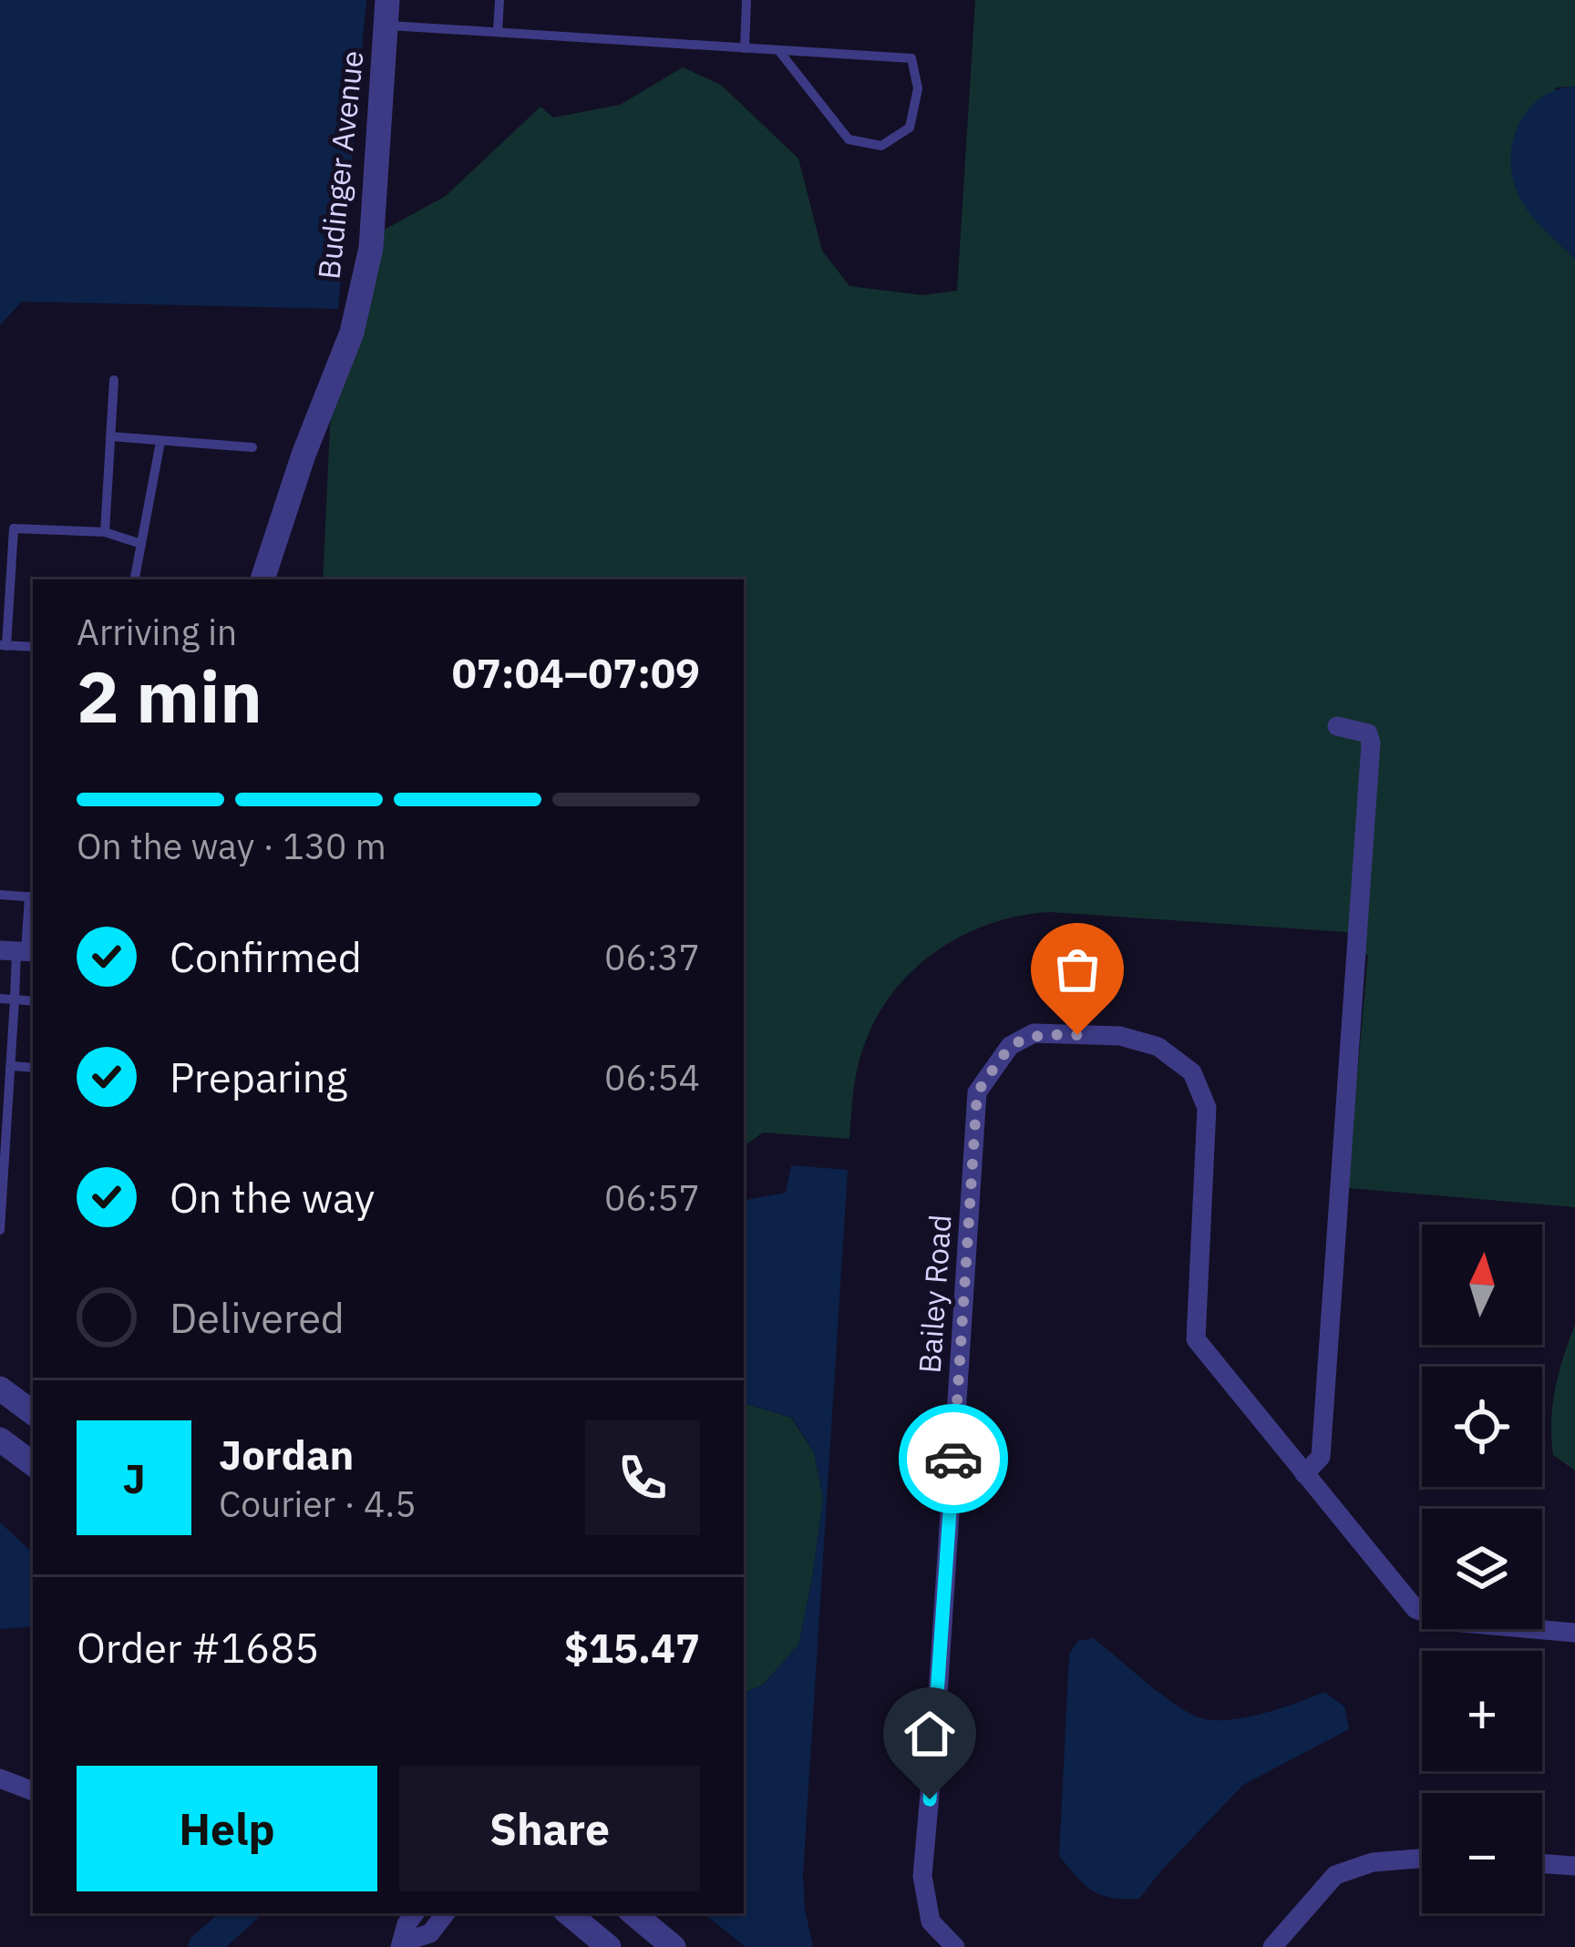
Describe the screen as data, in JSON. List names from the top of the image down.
{
  "streets": {
    "street": ["Budinger Avenue", "Bailey Road"]
  },
  "north": "top",
  "page": {
    "heading": ["2 min", "Arriving in", "07:04–07:09"],
    "panel": [
      "Jordan",
      "Courier · 4.5",
      "Order #1685",
      "$15.47"
    ],
    "bar": "On the way · 130 m",
    "list": [
      ["Confirmed", "06:37"],
      ["Preparing", "06:54"],
      ["On the way", "06:57"],
      "Delivered"
    ],
    "map_buttons": ["+", "−"],
    "round": "J",
    "buttons": ["Help", "Share"]
  }
}
